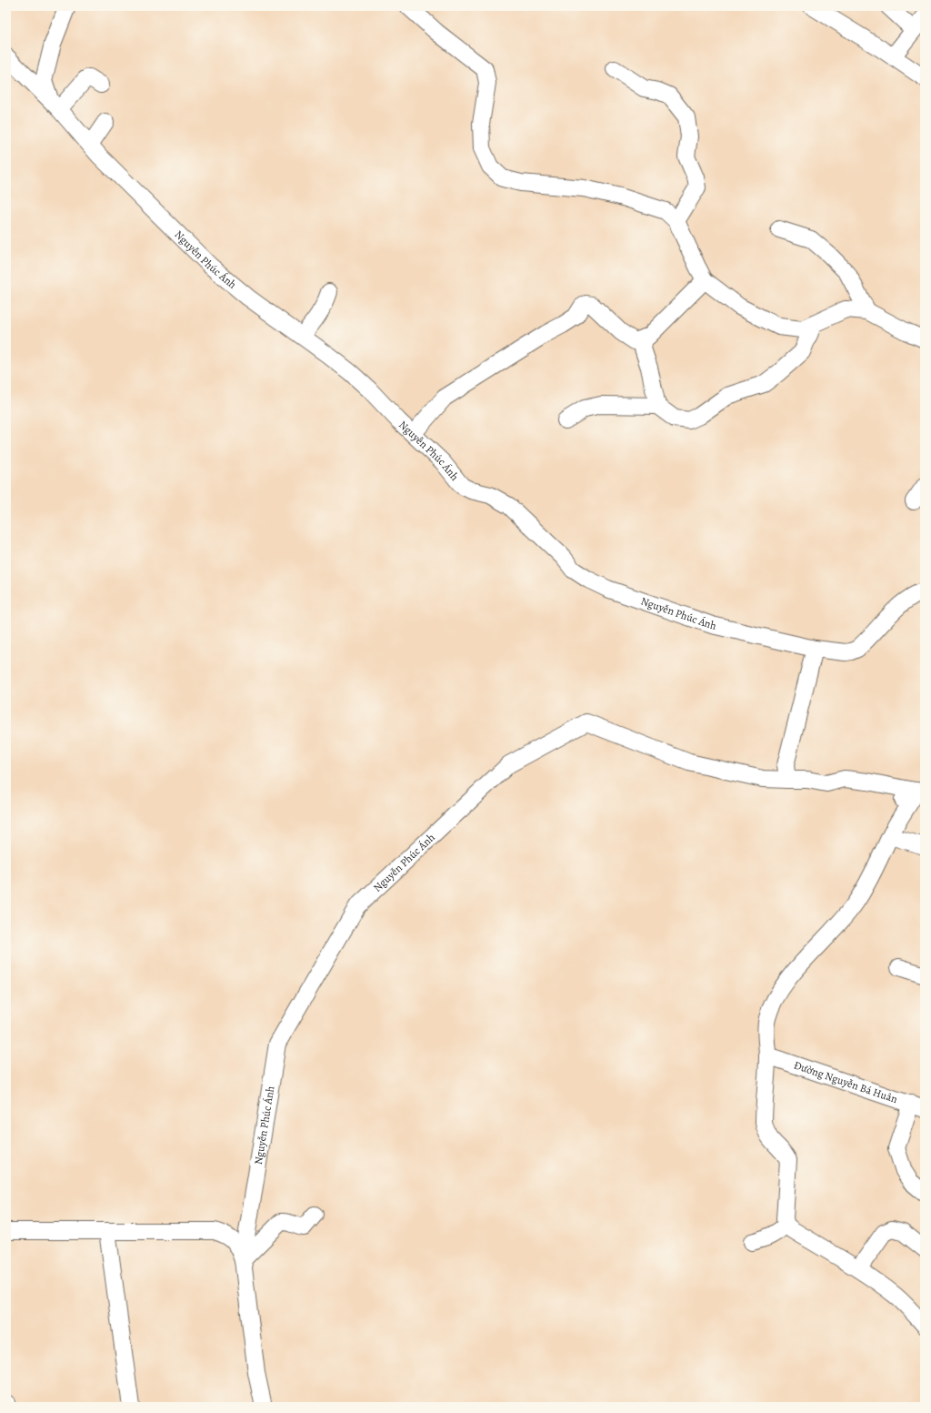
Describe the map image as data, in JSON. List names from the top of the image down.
{
  "streets": {
    "street": ["Nguyễn Phúc Ánh", "Đường Nguyễn Bá Huân"]
  }
}
